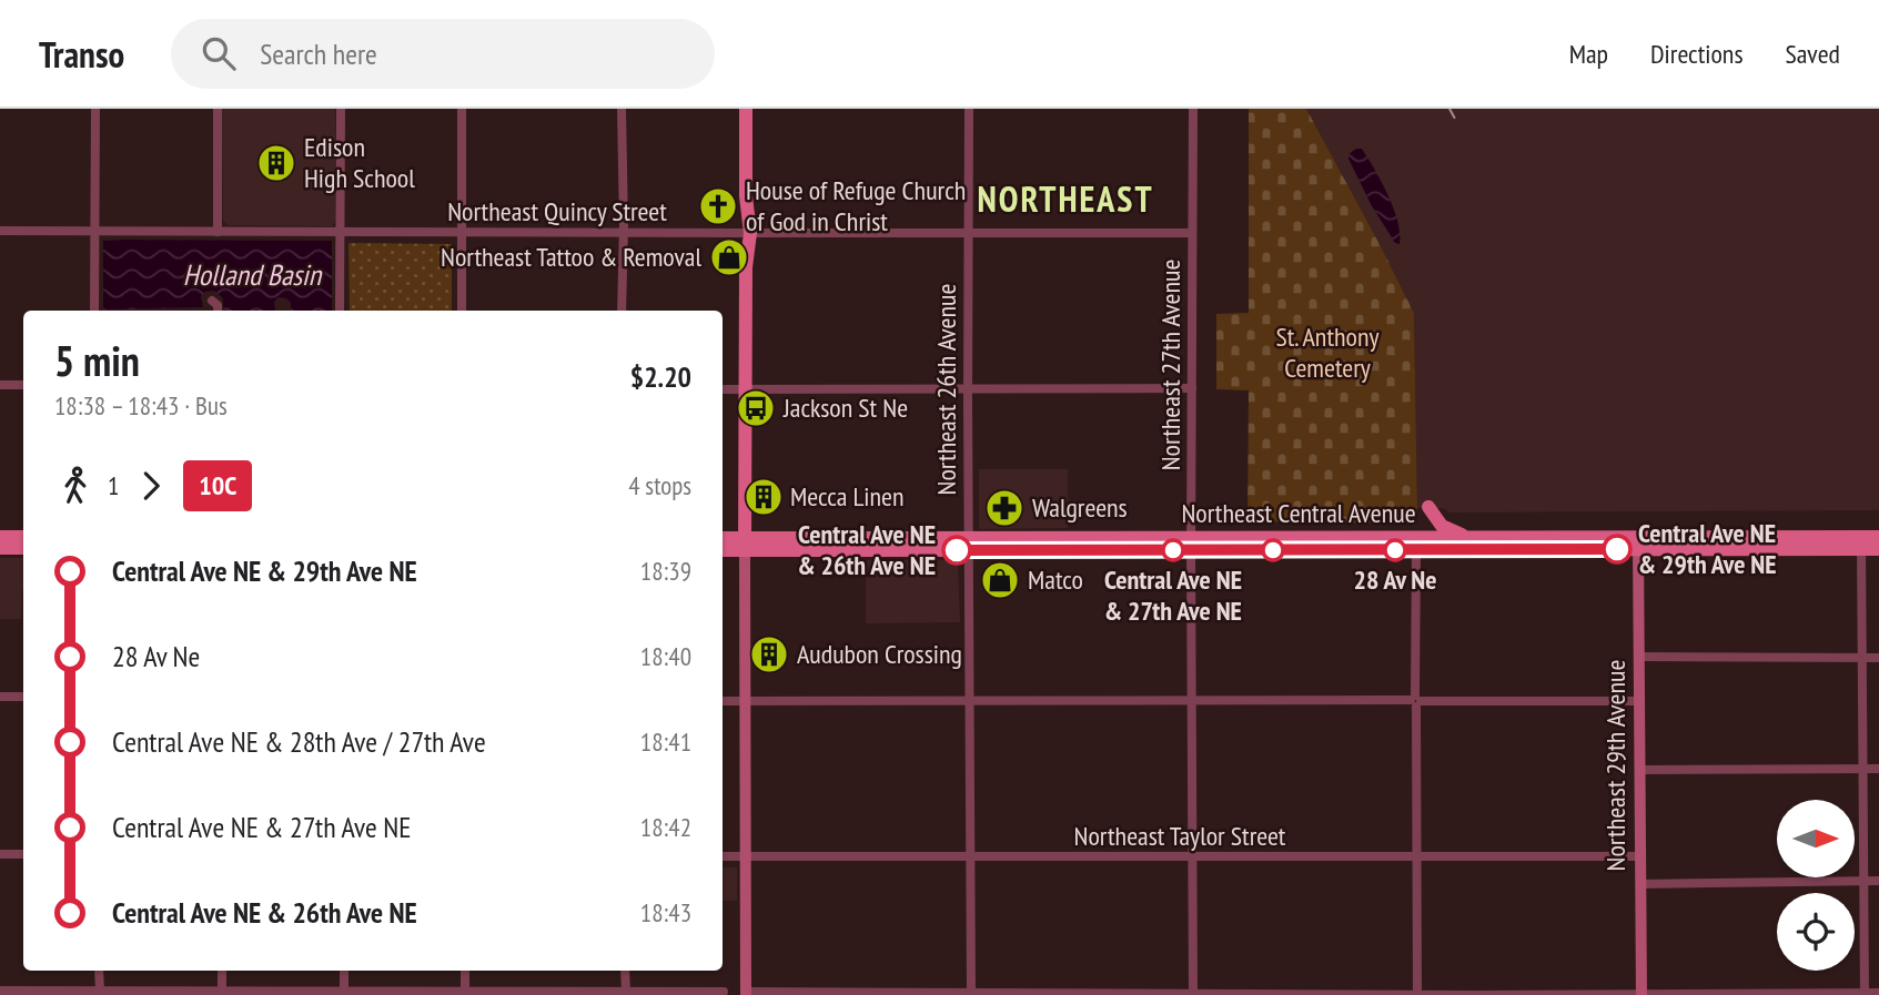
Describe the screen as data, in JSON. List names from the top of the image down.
{
  "streets": {
    "main road": ["Northeast Central Avenue"],
    "street": [
      "Northeast Quincy Street",
      "Northeast 27th Avenue",
      "Northeast 26th Avenue",
      "Northeast 29th Avenue",
      "Northeast Taylor Street"
    ]
  },
  "crossings": [
    ["Northeast Quincy Street", "Northeast 27th Avenue"],
    ["Northeast Quincy Street", "Northeast 26th Avenue"],
    ["Northeast 27th Avenue", "Northeast Central Avenue"],
    ["Northeast 27th Avenue", "Northeast Taylor Street"],
    ["Northeast 26th Avenue", "Northeast Central Avenue"],
    ["Northeast 26th Avenue", "Northeast Taylor Street"],
    ["Northeast Central Avenue", "Northeast 29th Avenue"],
    ["Northeast 29th Avenue", "Northeast Taylor Street"]
  ],
  "districts": ["NORTHEAST"],
  "water": ["Holland Basin"],
  "parks": ["St. Anthony Cemetery"],
  "places": {
    "building": ["Edison High School", "Mecca Linen", "Audubon Crossing"],
    "church": ["House of Refuge Church of God in Christ"],
    "shop": ["Northeast Tattoo & Removal", "Matco"],
    "bus stop": ["Jackson St Ne"],
    "pharmacy": ["Walgreens"],
    "other": [
      "Central Ave NE & 29th Ave NE",
      "Central Ave NE & 26th Ave NE",
      "Central Ave NE & 27th Ave NE",
      "28 Av Ne"
    ]
  },
  "lines": ["bus line 10C"],
  "north": "right",
  "page": {
    "header": "Transo",
    "search": "Search here",
    "nav": ["Map", "Directions", "Saved"],
    "heading": ["5 min", "18:38 – 18:43 · Bus", "$2.20"],
    "legs": ["1", "10C", "4 stops"],
    "list": [
      {
        "name": "Central Ave NE & 29th Ave NE",
        "value": "18:39"
      },
      {
        "name": "28 Av Ne",
        "value": "18:40"
      },
      {
        "name": "Central Ave NE & 28th Ave / 27th Ave",
        "value": "18:41"
      },
      {
        "name": "Central Ave NE & 27th Ave NE",
        "value": "18:42"
      },
      {
        "name": "Central Ave NE & 26th Ave NE",
        "value": "18:43"
      }
    ]
  }
}
